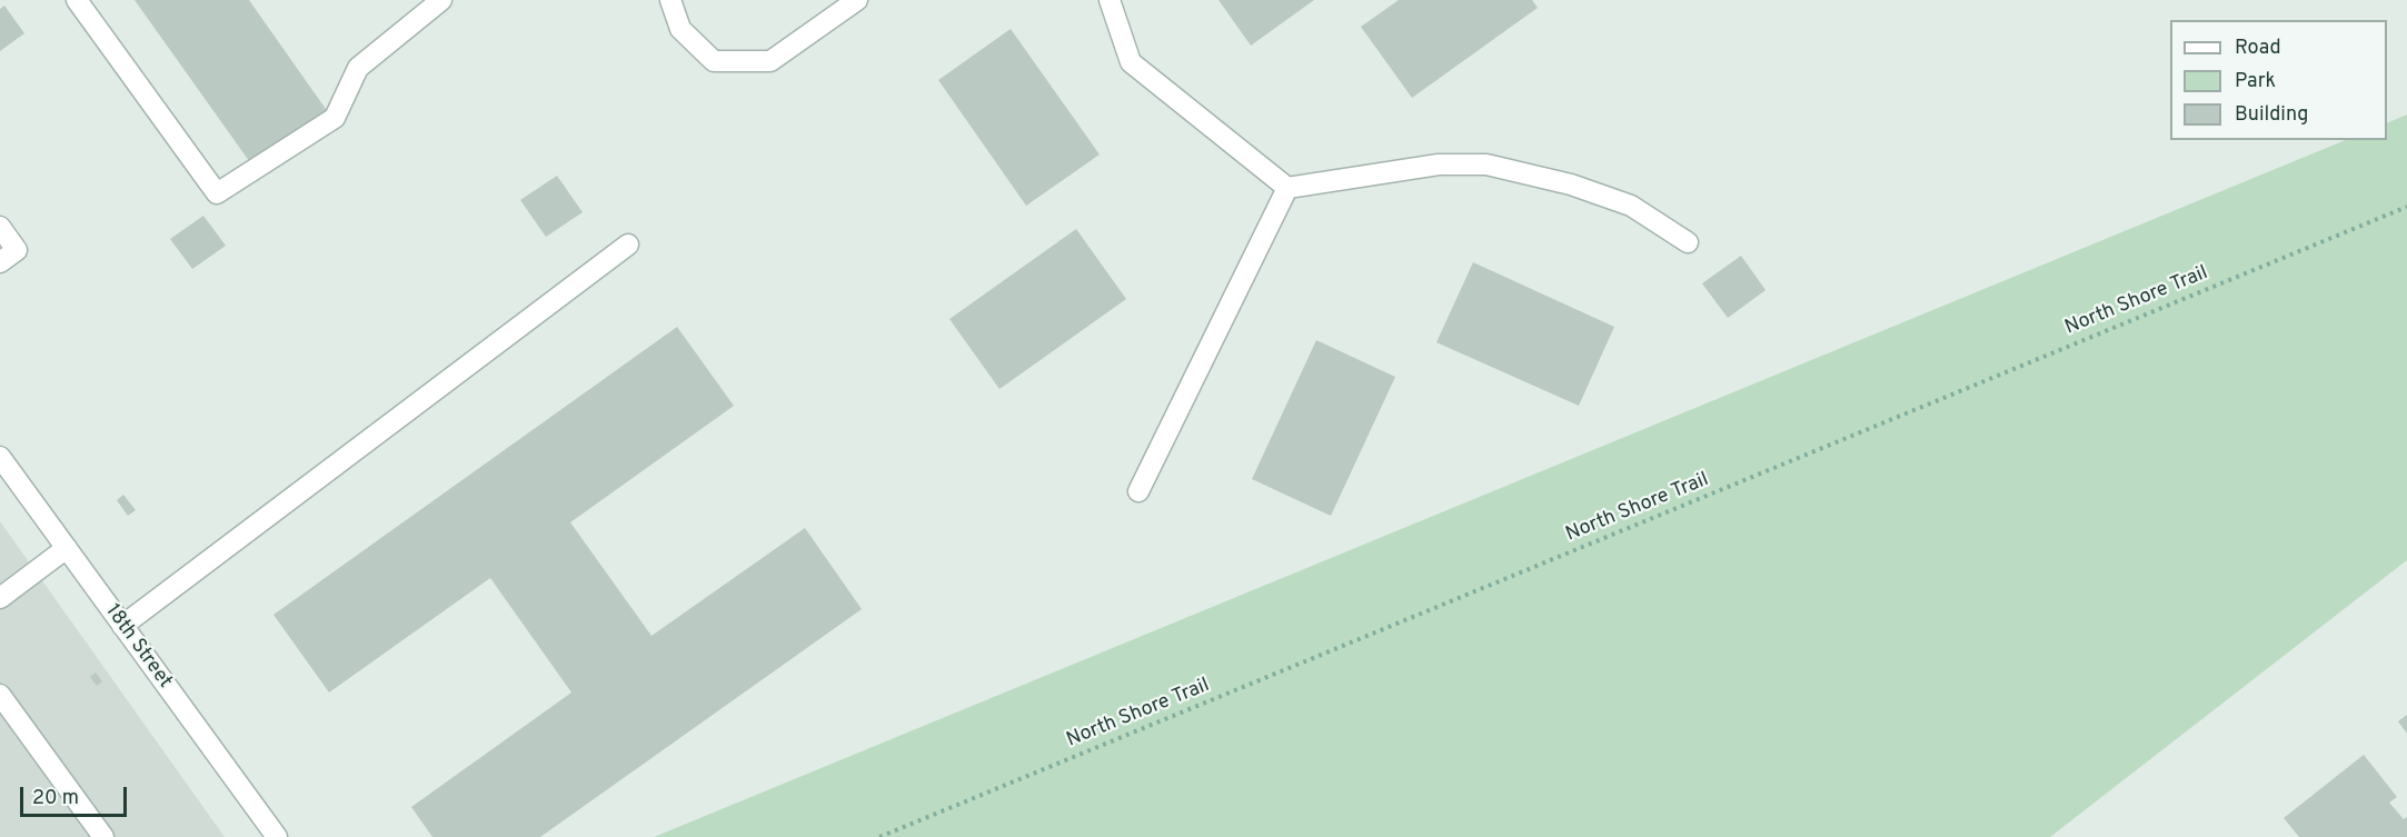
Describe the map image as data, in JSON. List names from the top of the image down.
{
  "streets": {
    "street": ["18th Street"],
    "path": ["North Shore Trail"]
  },
  "legend": ["Road", "Park", "Building"],
  "scale_bar": "20 m"
}
